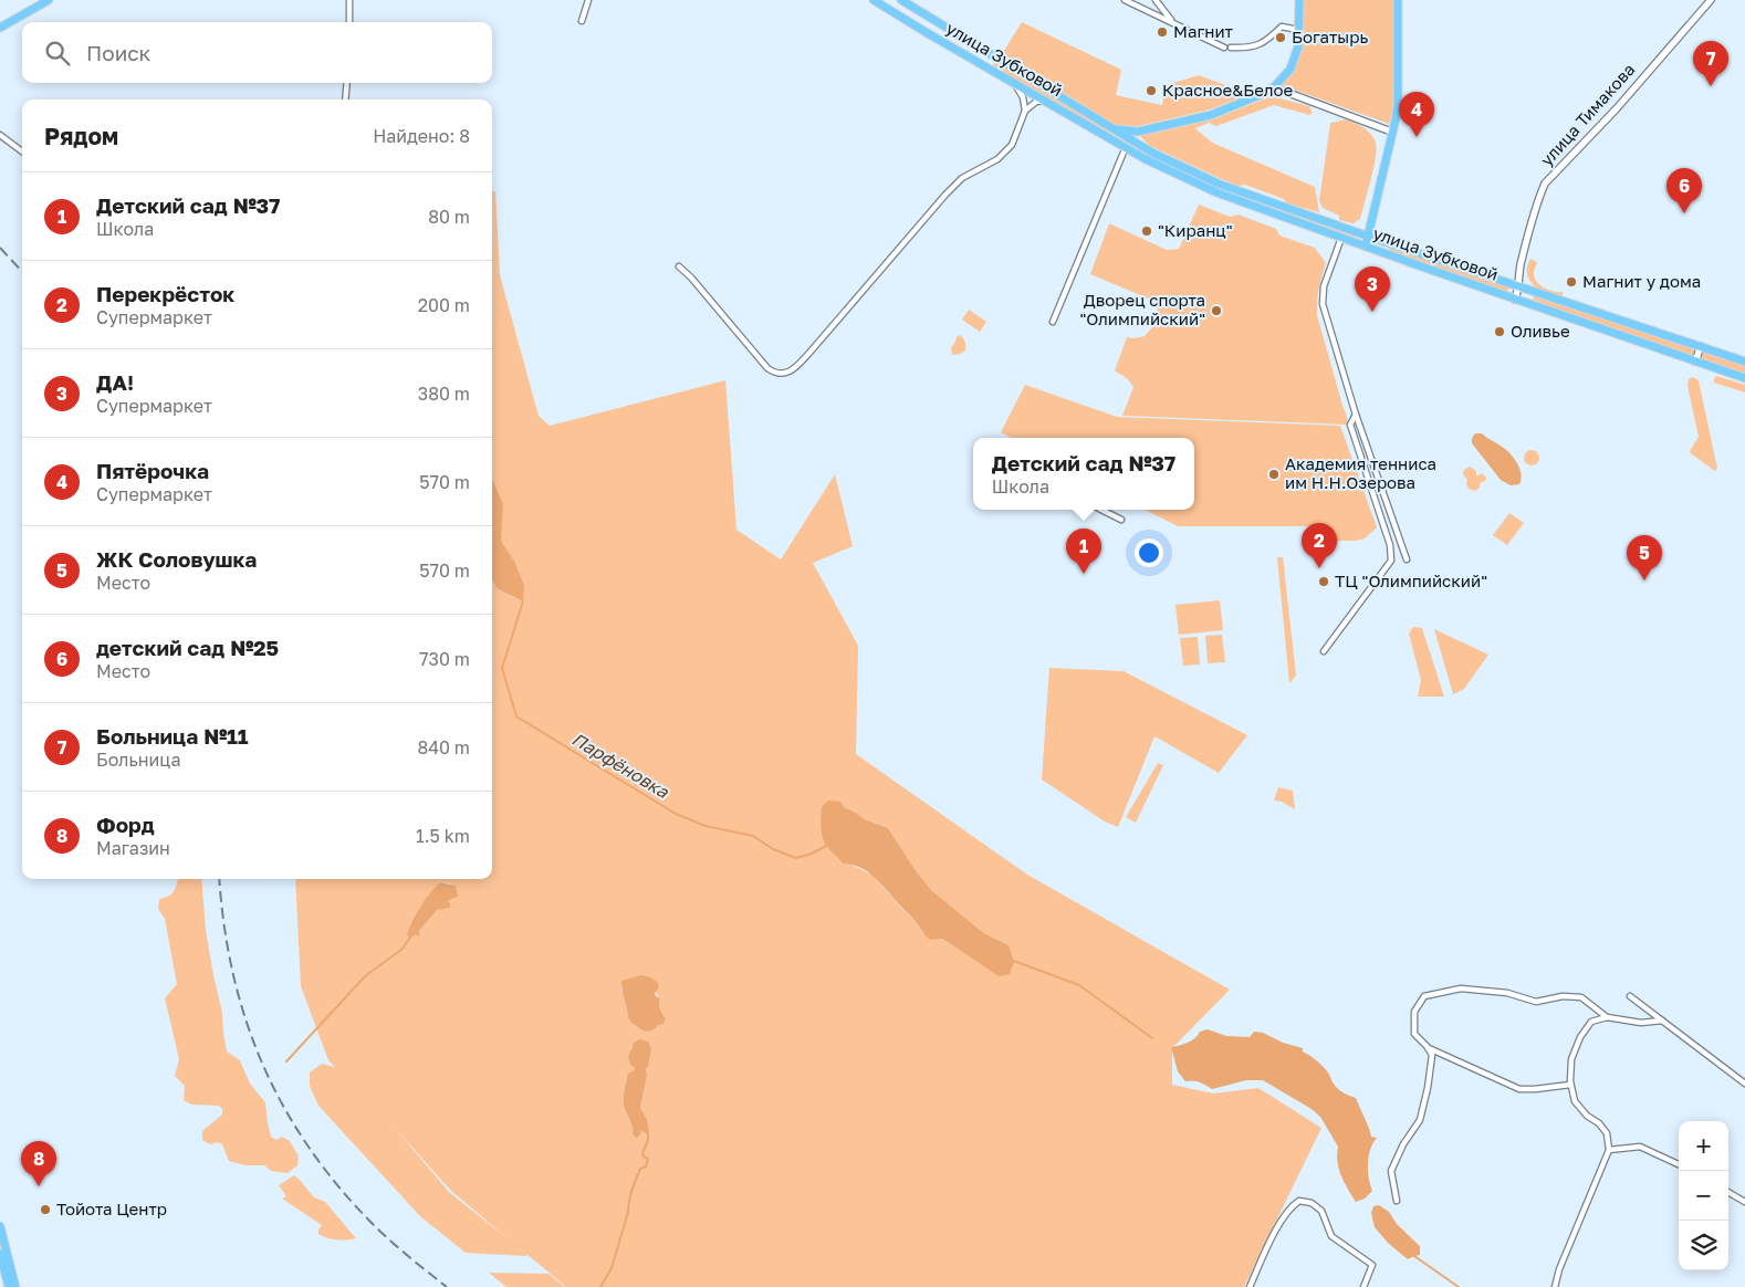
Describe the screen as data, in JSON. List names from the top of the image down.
{
  "streets": {
    "main road": ["улица Зубковой"],
    "street": ["улица Тимакова"]
  },
  "crossings": [
    ["улица Зубковой", "улица Тимакова"]
  ],
  "water": ["Парфёновка"],
  "places": [
    "Магнит",
    "Богатырь",
    "Красное&Белое",
    "\"Киранц\"",
    "Магнит у дома",
    "Дворец спорта \"Олимпийский\"",
    "Оливье",
    "Академия тенниса им Н.Н.Озерова",
    "ТЦ \"Олимпийский\"",
    "Тойота Центр"
  ],
  "page": {
    "search": "Поиск",
    "pins": [
      "7",
      "4",
      "6",
      "3",
      "2",
      "1",
      "5",
      "8"
    ],
    "heading": ["Рядом", "Найдено: 8"],
    "list": [
      {
        "mark": "1",
        "name": "Детский сад №37",
        "note": "Школа",
        "value": "80 m"
      },
      {
        "mark": "2",
        "name": "Перекрёсток",
        "note": "Супермаркет",
        "value": "200 m"
      },
      {
        "mark": "3",
        "name": "ДА!",
        "note": "Супермаркет",
        "value": "380 m"
      },
      {
        "mark": "4",
        "name": "Пятёрочка",
        "note": "Супермаркет",
        "value": "570 m"
      },
      {
        "mark": "5",
        "name": "ЖК Соловушка",
        "note": "Место",
        "value": "570 m"
      },
      {
        "mark": "6",
        "name": "детский сад №25",
        "note": "Место",
        "value": "730 m"
      },
      {
        "mark": "7",
        "name": "Больница №11",
        "note": "Больница",
        "value": "840 m"
      },
      {
        "mark": "8",
        "name": "Форд",
        "note": "Магазин",
        "value": "1.5 km"
      }
    ],
    "popup": ["Детский сад №37", "Школа"],
    "map_buttons": ["+", "−"]
  }
}
